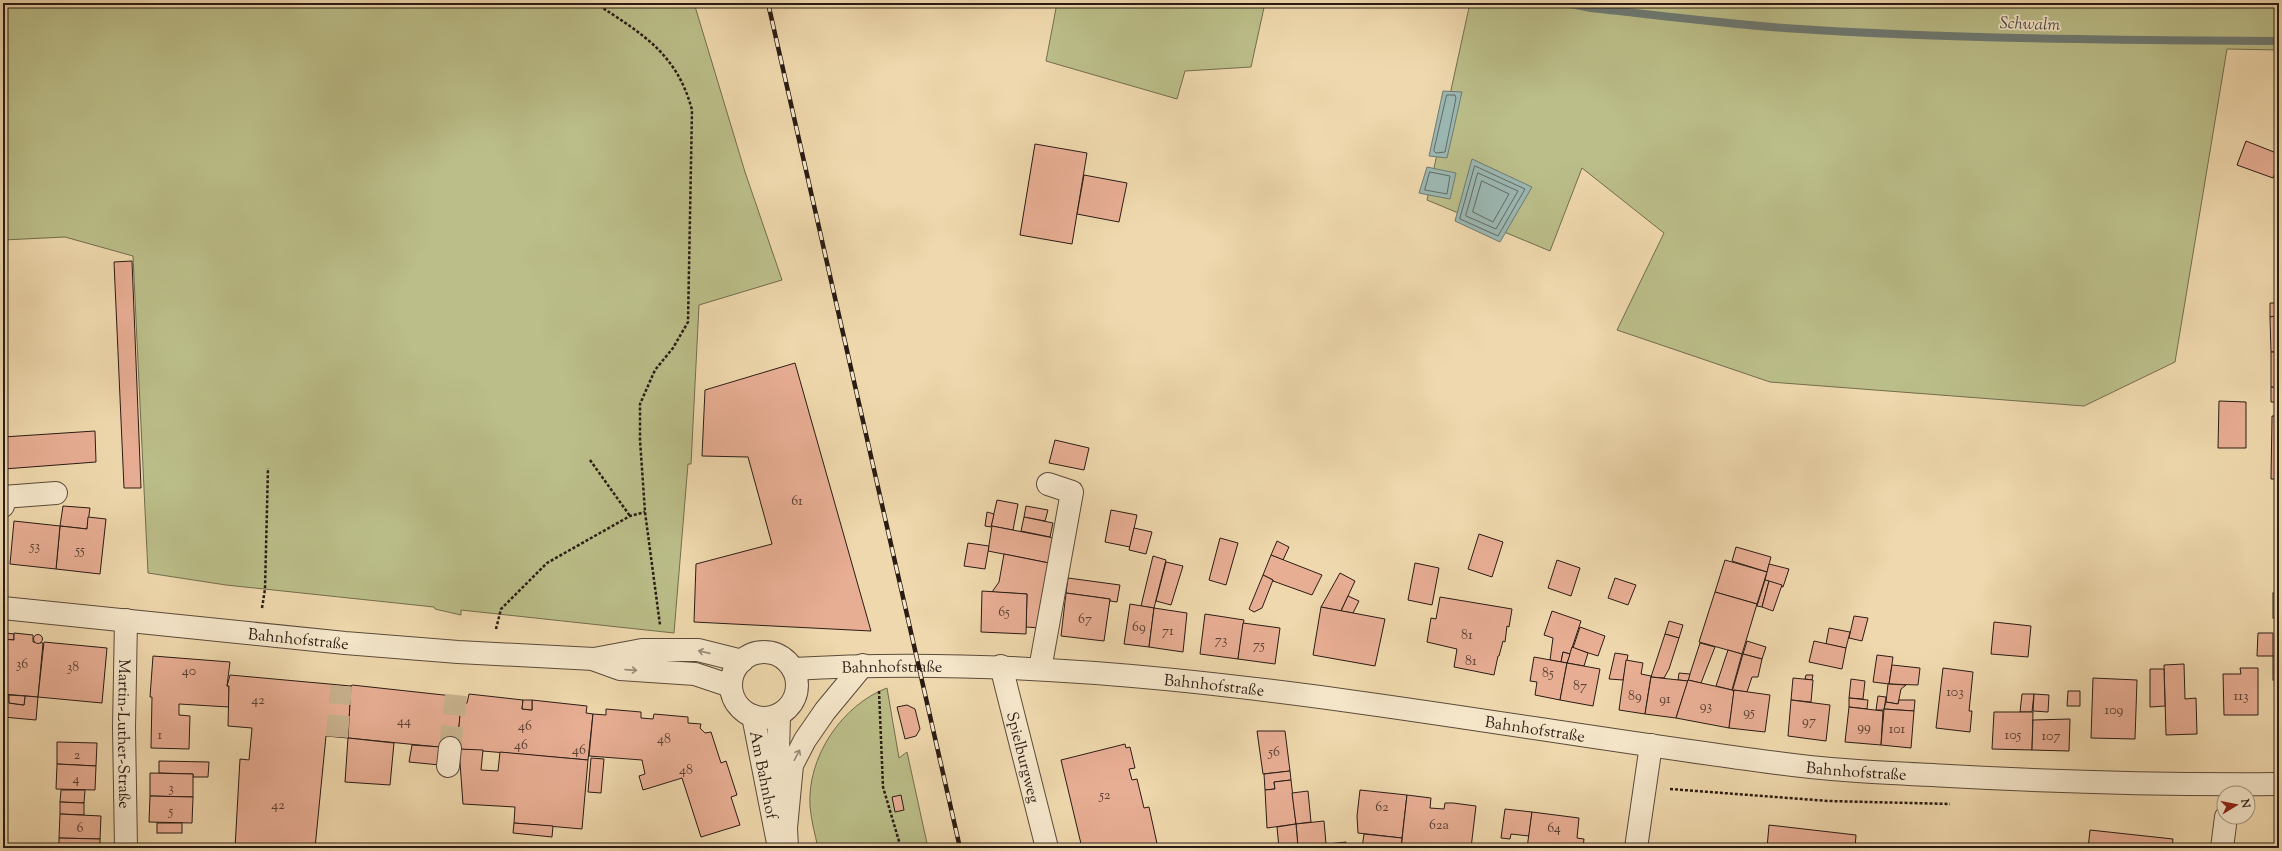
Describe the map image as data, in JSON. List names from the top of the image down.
{
  "streets": {
    "street": [
      "Bahnhofstraße",
      "Martin-Luther-Straße",
      "Spielburgweg",
      "Am Bahnhof"
    ]
  },
  "crossings": [
    ["Bahnhofstraße", "Martin-Luther-Straße"],
    ["Bahnhofstraße", "Spielburgweg"],
    ["Bahnhofstraße", "Am Bahnhof"]
  ],
  "one_way": ["Am Bahnhof"],
  "water": ["Schwalm"],
  "house_numbers": [
    "61",
    "53",
    "55",
    "65",
    "67",
    "69",
    "71",
    "81",
    "73",
    "75",
    "81",
    "36",
    "38",
    "40",
    "85",
    "87",
    "103",
    "89",
    "113",
    "91",
    "42",
    "93",
    "109",
    "95",
    "44",
    "97",
    "46",
    "99",
    "101",
    "1",
    "105",
    "107",
    "48",
    "46",
    "46",
    "56",
    "2",
    "48",
    "4",
    "3",
    "52",
    "42",
    "62",
    "5",
    "62a",
    "6",
    "64"
  ],
  "north": "right"
}
